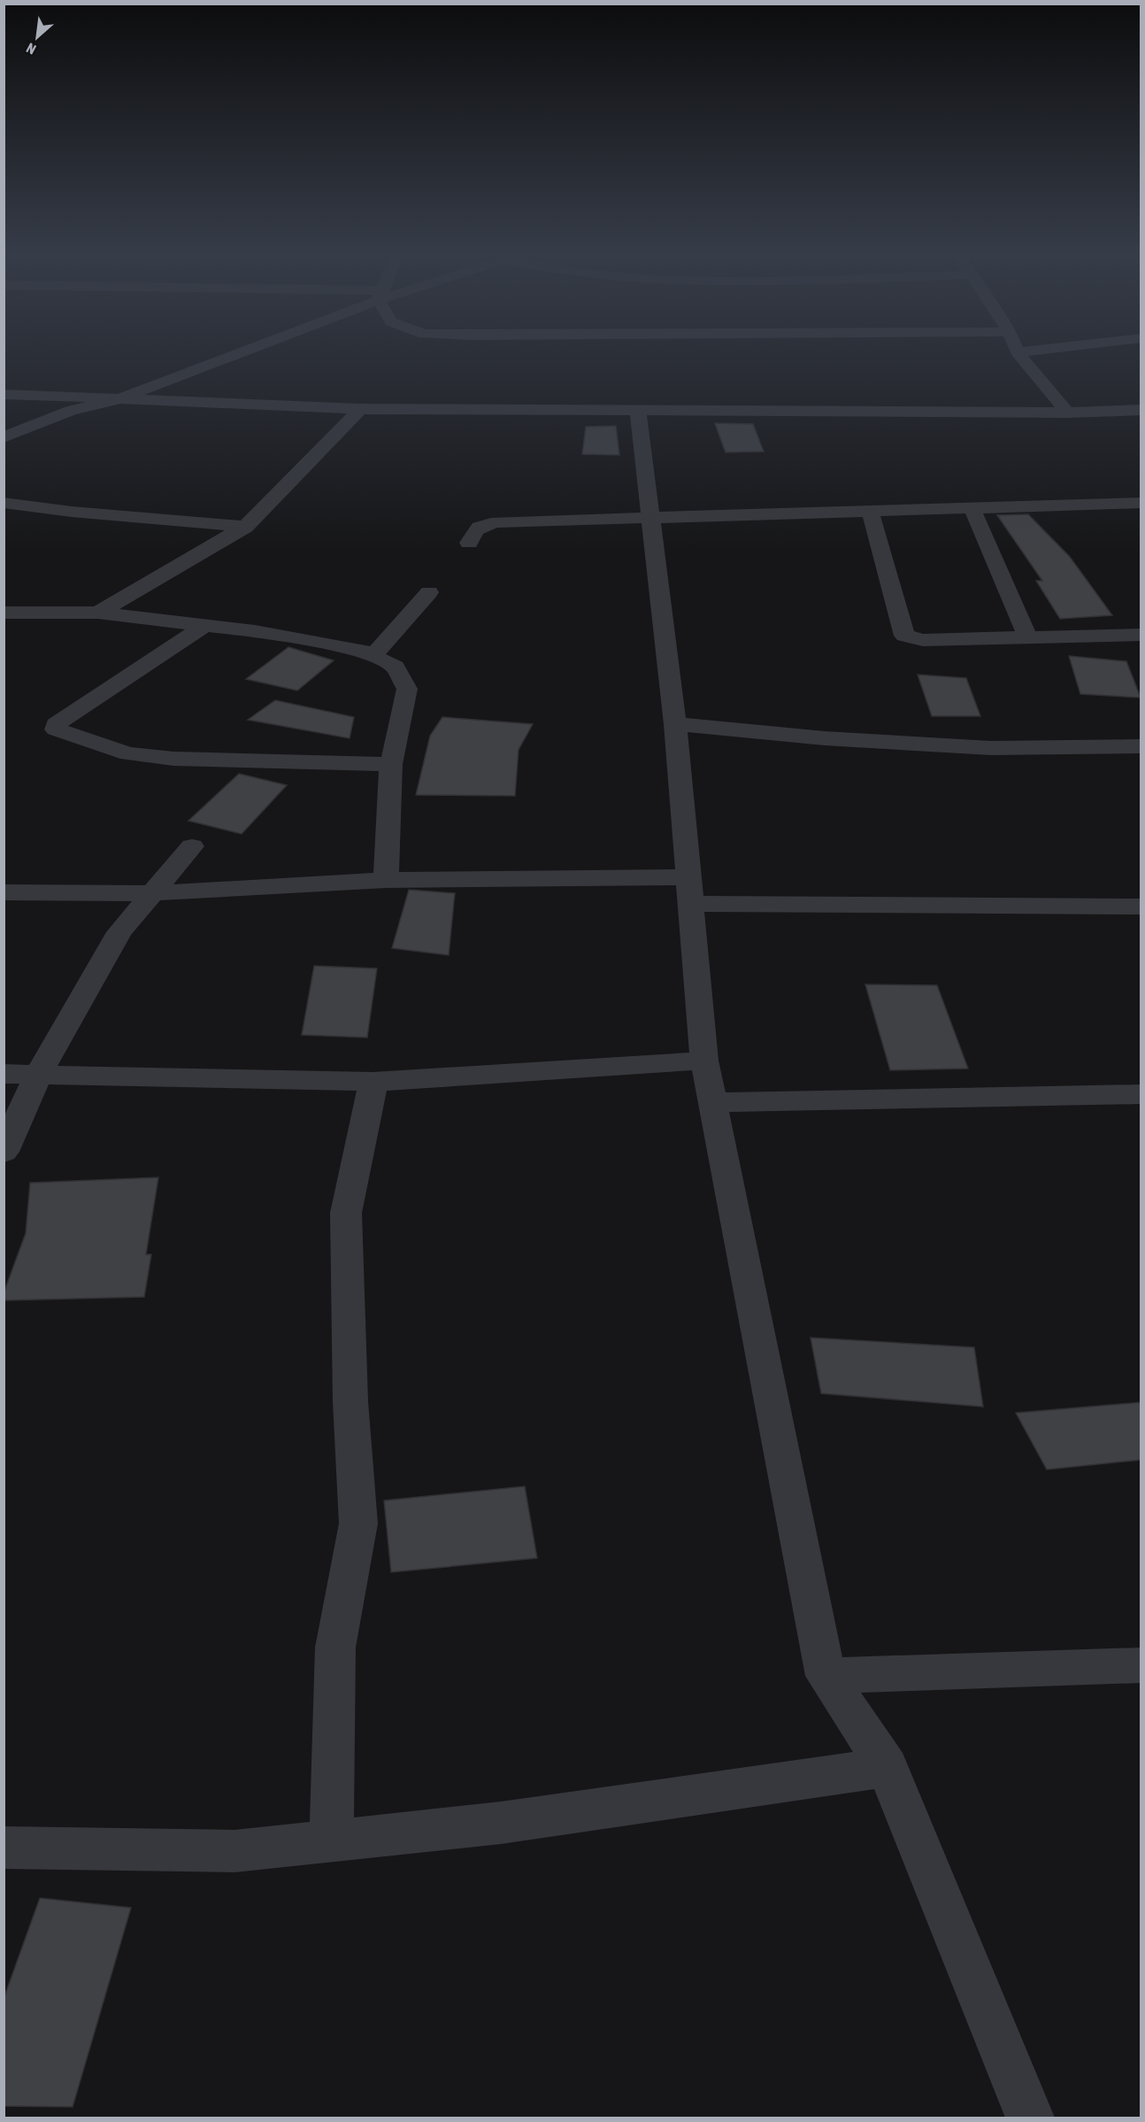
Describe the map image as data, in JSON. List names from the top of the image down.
{
  "north": "bottom left"
}
